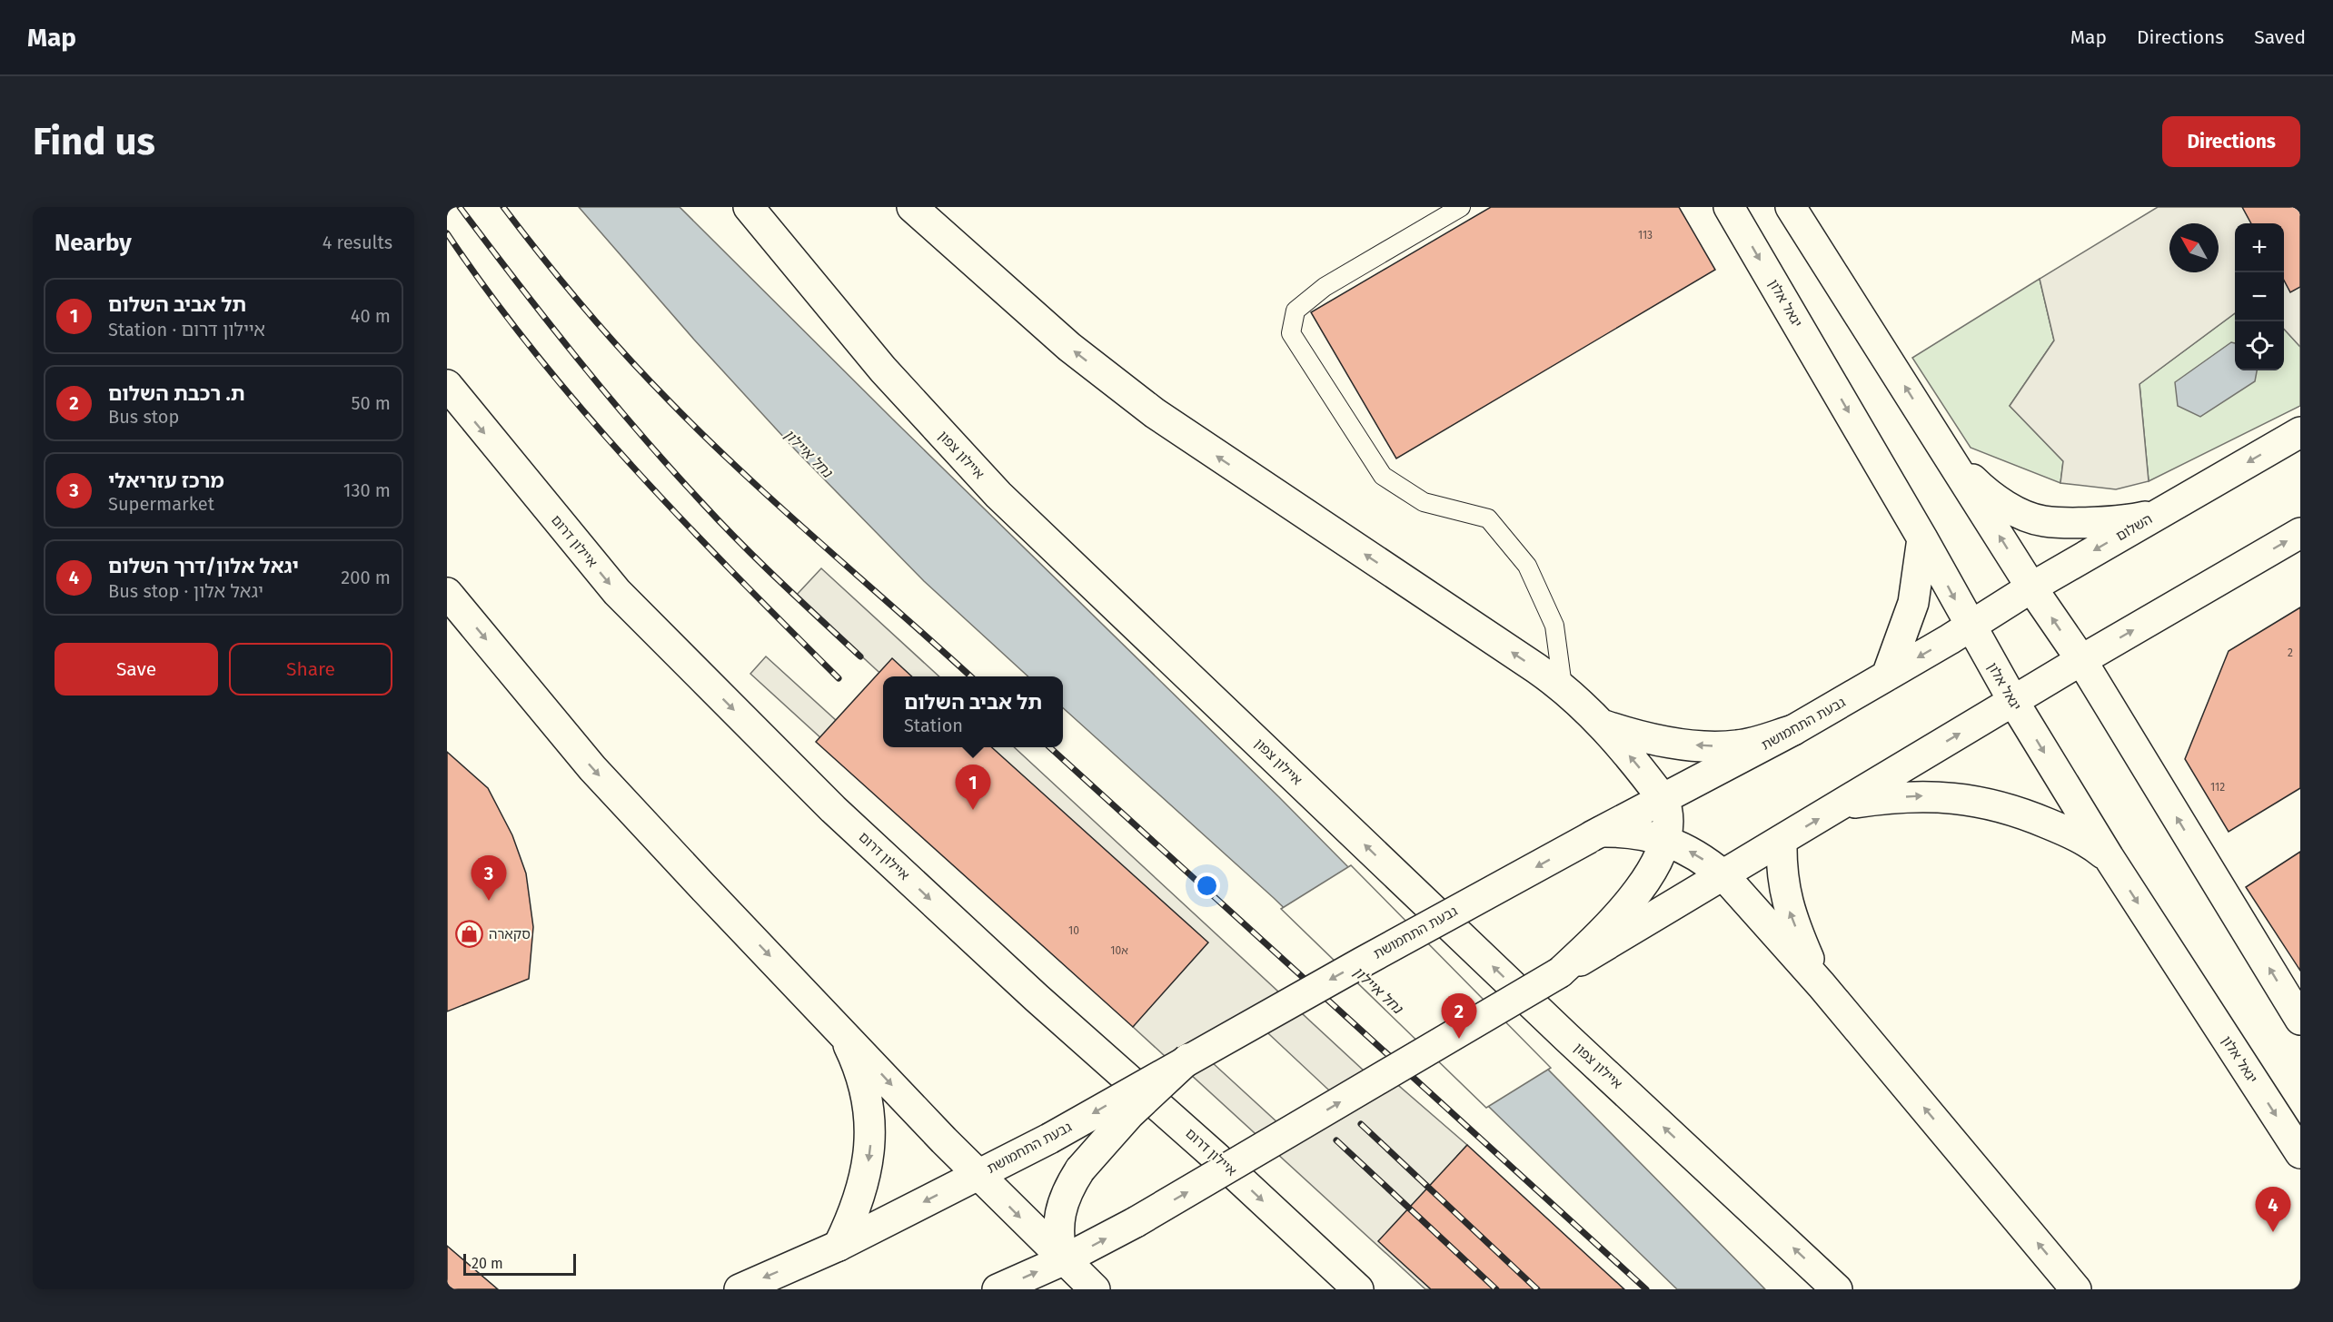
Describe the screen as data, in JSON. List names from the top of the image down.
{
  "streets": {
    "main road": [
      "יגאל אלון",
      "איילון צפון",
      "השלום",
      "איילון דרום",
      "גבעת התחמושת"
    ]
  },
  "crossings": [
    ["יגאל אלון", "השלום"],
    ["יגאל אלון", "גבעת התחמושת"],
    ["השלום", "גבעת התחמושת"]
  ],
  "water": ["נחל איילון"],
  "places": {
    "shop": ["סקארה"]
  },
  "house_numbers": [
    "113",
    "2",
    "112",
    "10",
    "10א"
  ],
  "scale_bar": "20 m",
  "north": "top left",
  "page": {
    "header": "Map",
    "nav": ["Map", "Directions", "Saved"],
    "buttons": [
      "Directions",
      ["Save", "Share"]
    ],
    "title": "Find us",
    "heading": ["Nearby", "4 results"],
    "map_buttons": ["+", "−"],
    "list": [
      {
        "mark": "1",
        "name": "תל אביב השלום",
        "note": "Station · איילון דרום",
        "value": "40 m"
      },
      {
        "mark": "2",
        "name": "ת. רכבת השלום",
        "note": "Bus stop",
        "value": "50 m"
      },
      {
        "mark": "3",
        "name": "מרכז עזריאלי",
        "note": "Supermarket",
        "value": "130 m"
      },
      {
        "mark": "4",
        "name": "יגאל אלון/דרך השלום",
        "note": "Bus stop · יגאל אלון",
        "value": "200 m"
      }
    ],
    "popup": ["תל אביב השלום", "Station"],
    "pins": [
      "1",
      "3",
      "2",
      "4"
    ],
    "scale": "20 m"
  }
}
